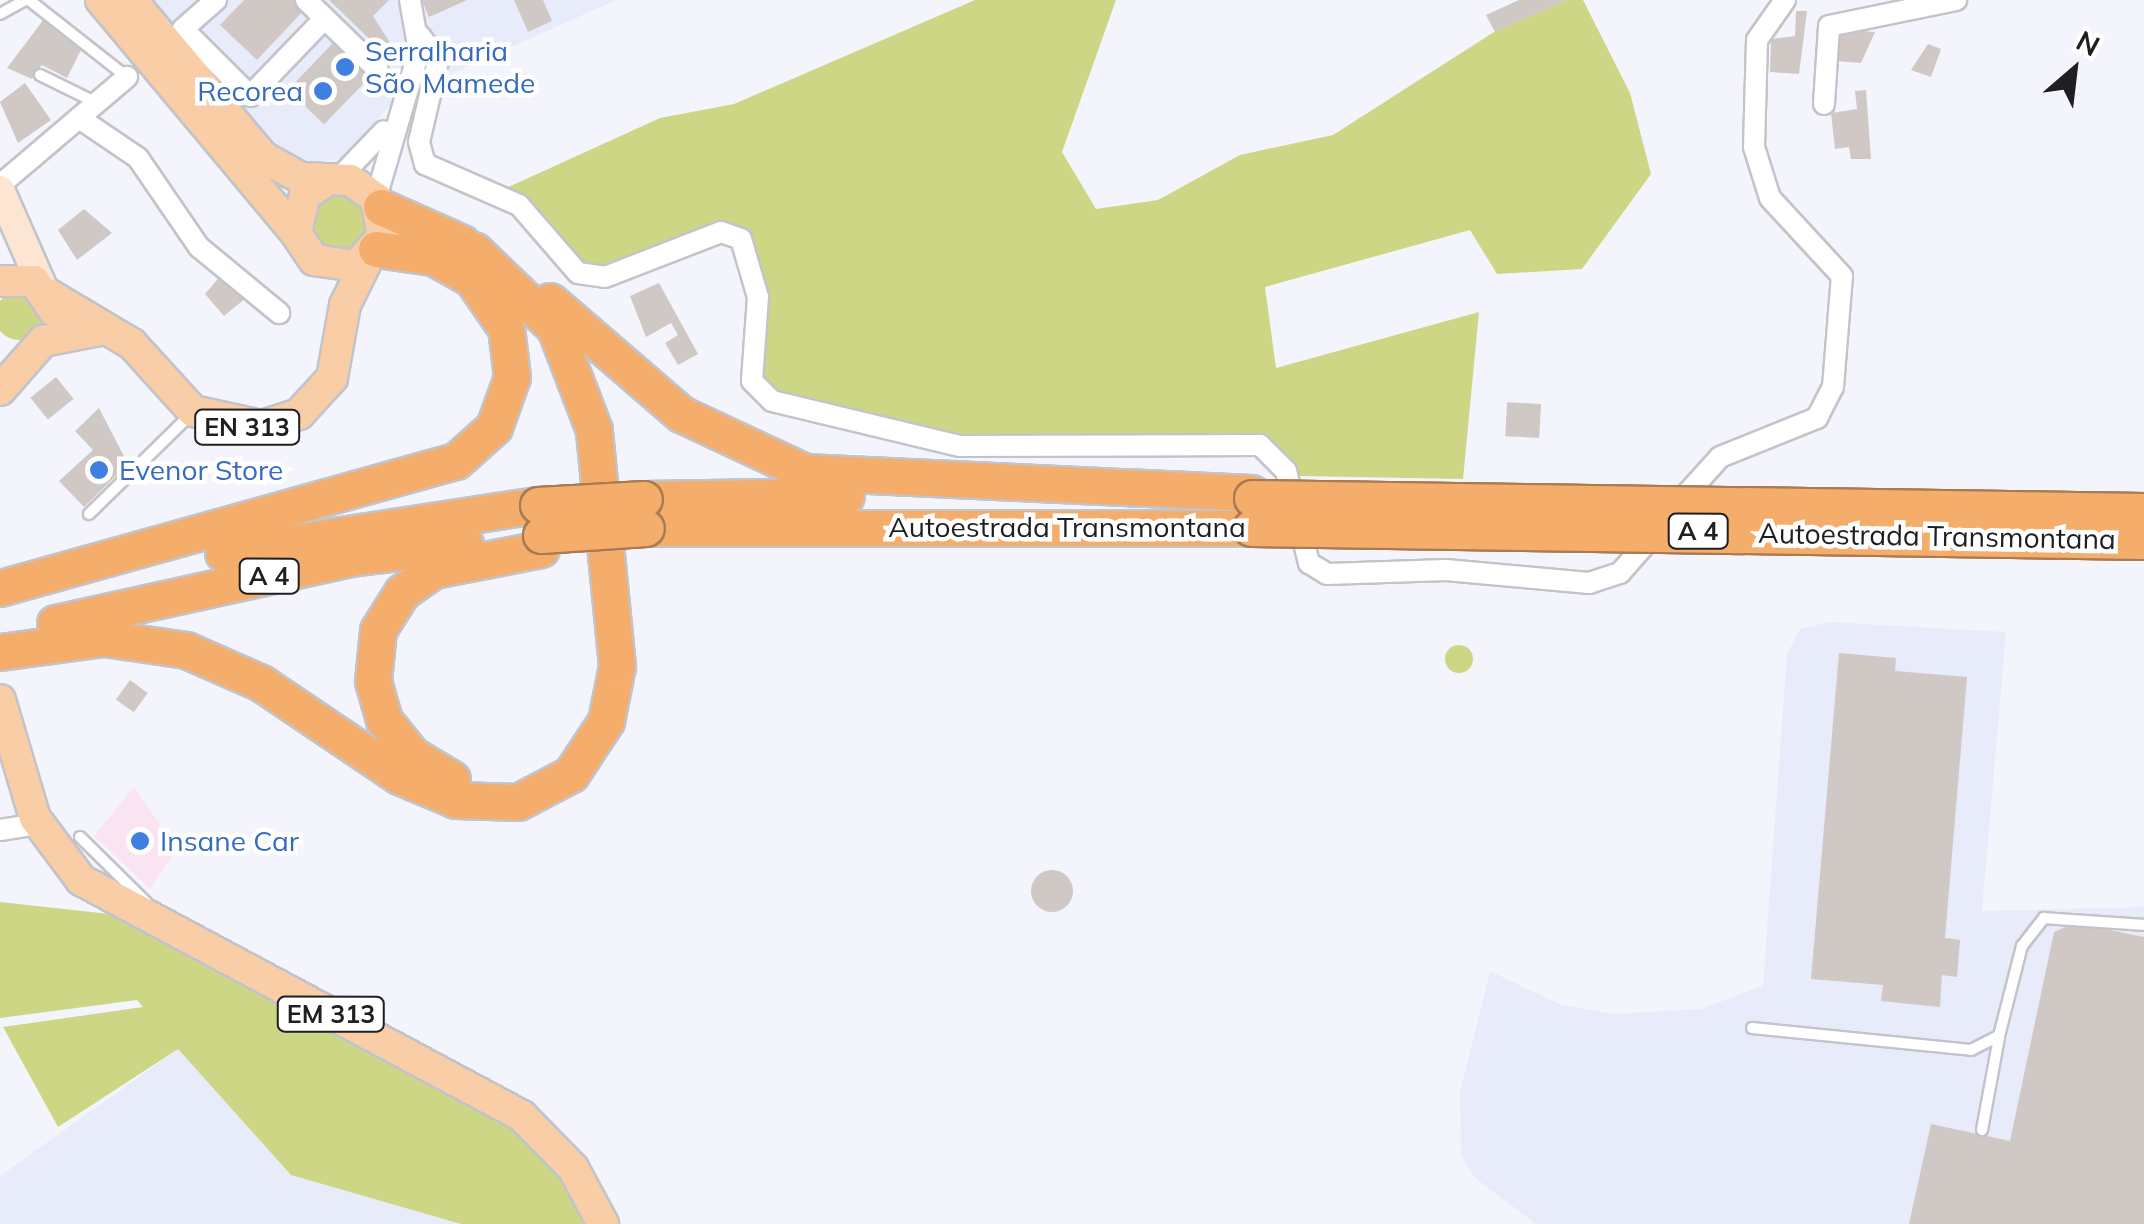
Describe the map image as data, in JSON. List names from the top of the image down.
{
  "streets": {
    "highway": ["Autoestrada Transmontana", "A 4"],
    "main road": ["EN 313", "EM 313"]
  },
  "places": [
    "Serralharia São Mamede",
    "Recorea",
    "Evenor Store",
    "Insane Car"
  ],
  "north": "top right"
}
